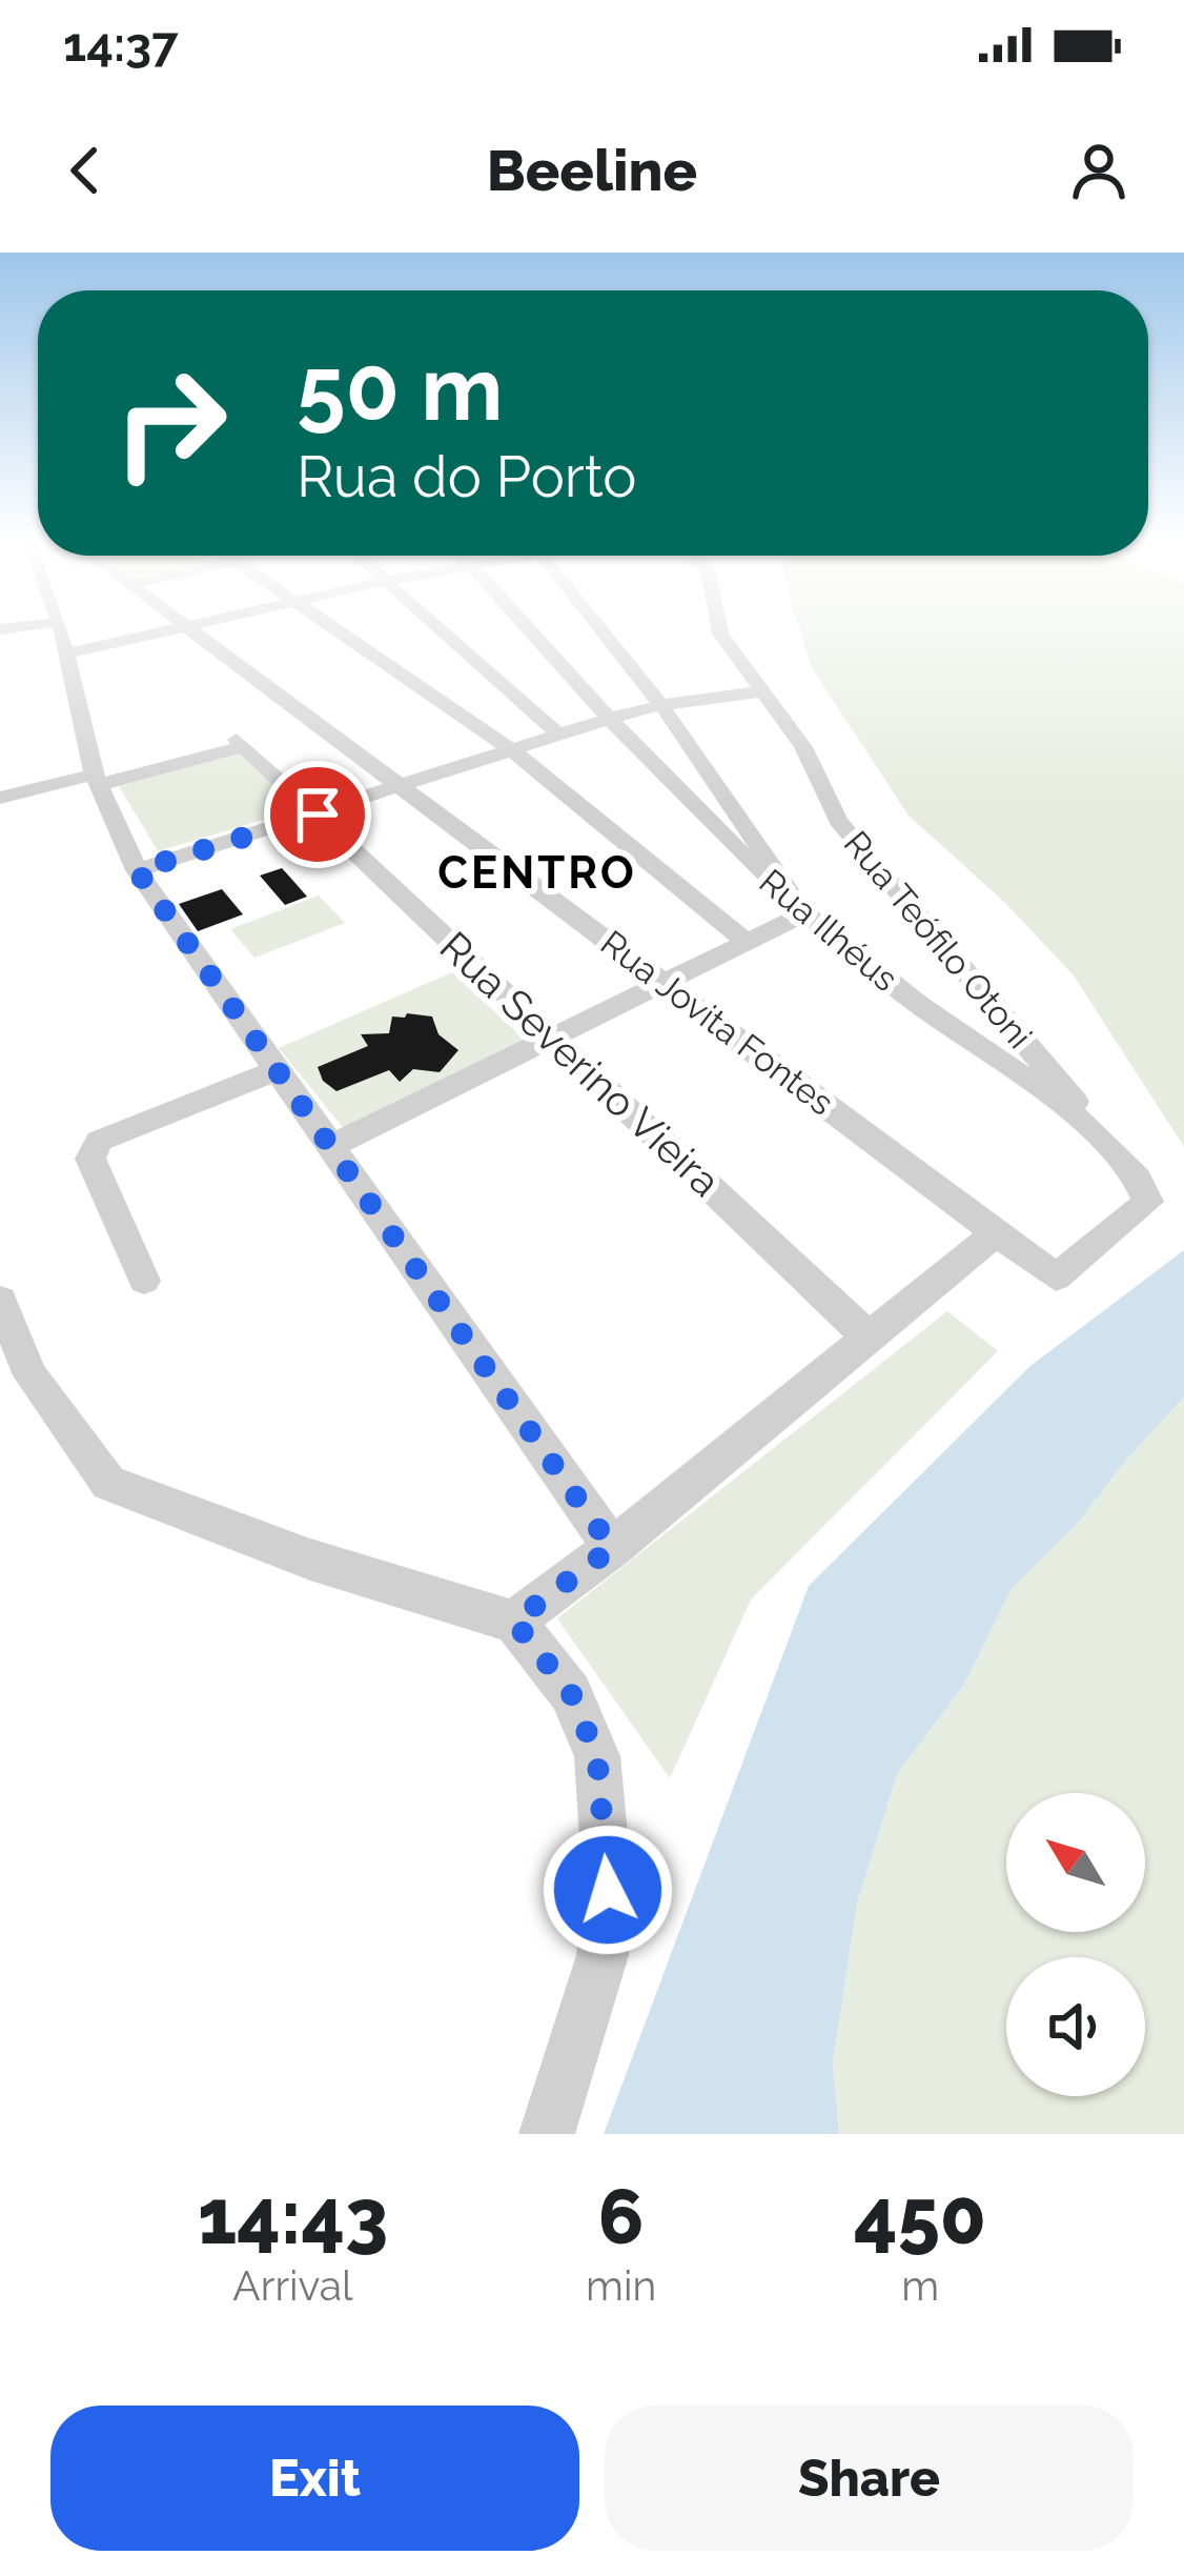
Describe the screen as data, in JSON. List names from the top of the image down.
{
  "streets": {
    "street": [
      "Rua Ilhéus",
      "Rua Teófilo Otoni",
      "Rua Jovita Fontes",
      "Rua Severino Vieira"
    ]
  },
  "crossings": [
    ["Rua Ilhéus", "Rua Teófilo Otoni"],
    ["Rua Ilhéus", "Rua Jovita Fontes"]
  ],
  "districts": ["CENTRO"],
  "north": "top left",
  "page": {
    "status": "14:37",
    "header": "Beeline",
    "turn": ["50 m", "Rua do Porto"],
    "eta": [
      "14:43",
      "Arrival",
      "6",
      "min",
      "450",
      "m"
    ],
    "buttons": ["Exit", "Share"]
  }
}
